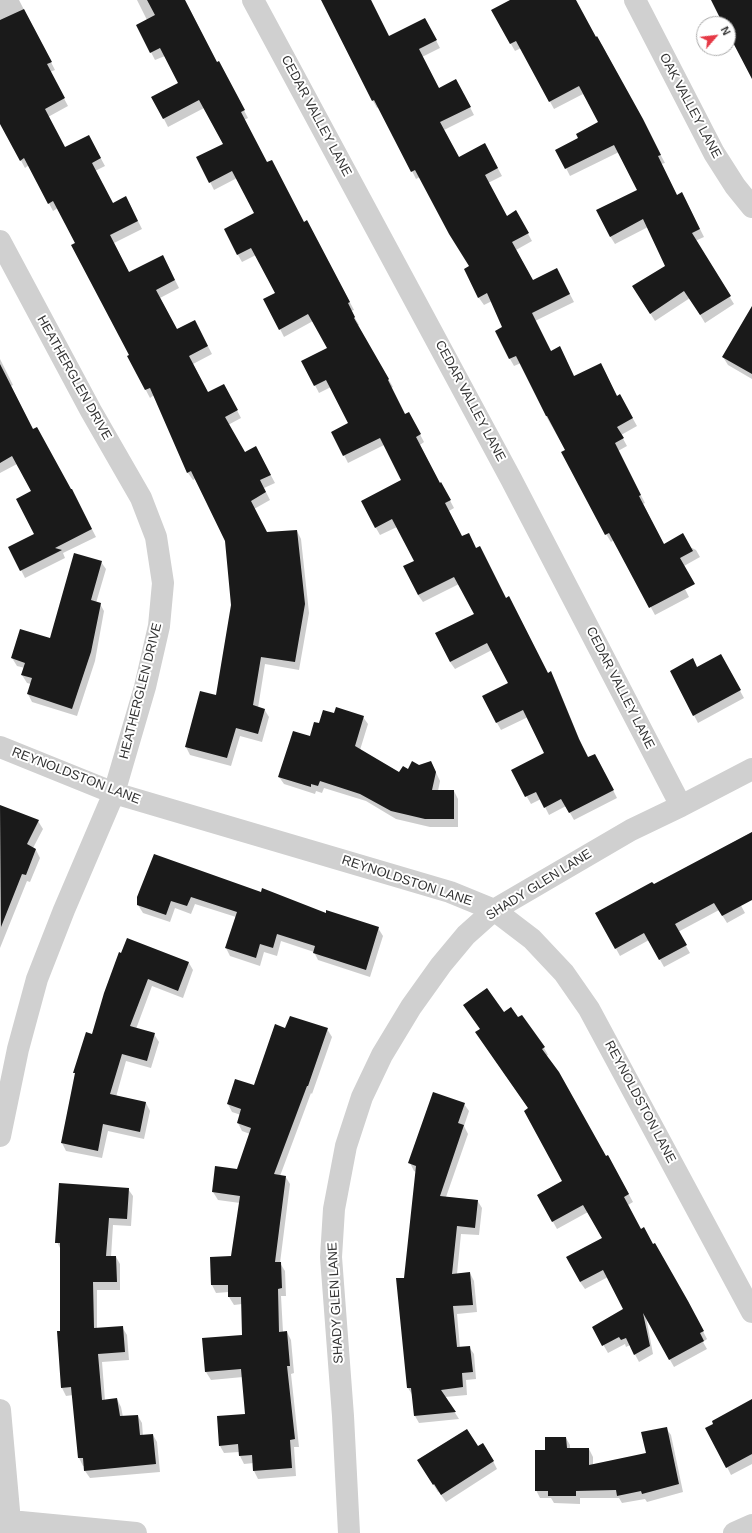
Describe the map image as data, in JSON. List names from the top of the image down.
{
  "streets": {
    "street": [
      "OAK VALLEY LANE",
      "CEDAR VALLEY LANE",
      "HEATHERGLEN DRIVE",
      "REYNOLDSTON LANE",
      "SHADY GLEN LANE"
    ]
  },
  "crossings": [
    ["CEDAR VALLEY LANE", "SHADY GLEN LANE"],
    ["HEATHERGLEN DRIVE", "REYNOLDSTON LANE"],
    ["REYNOLDSTON LANE", "SHADY GLEN LANE"]
  ],
  "north": "top right"
}
